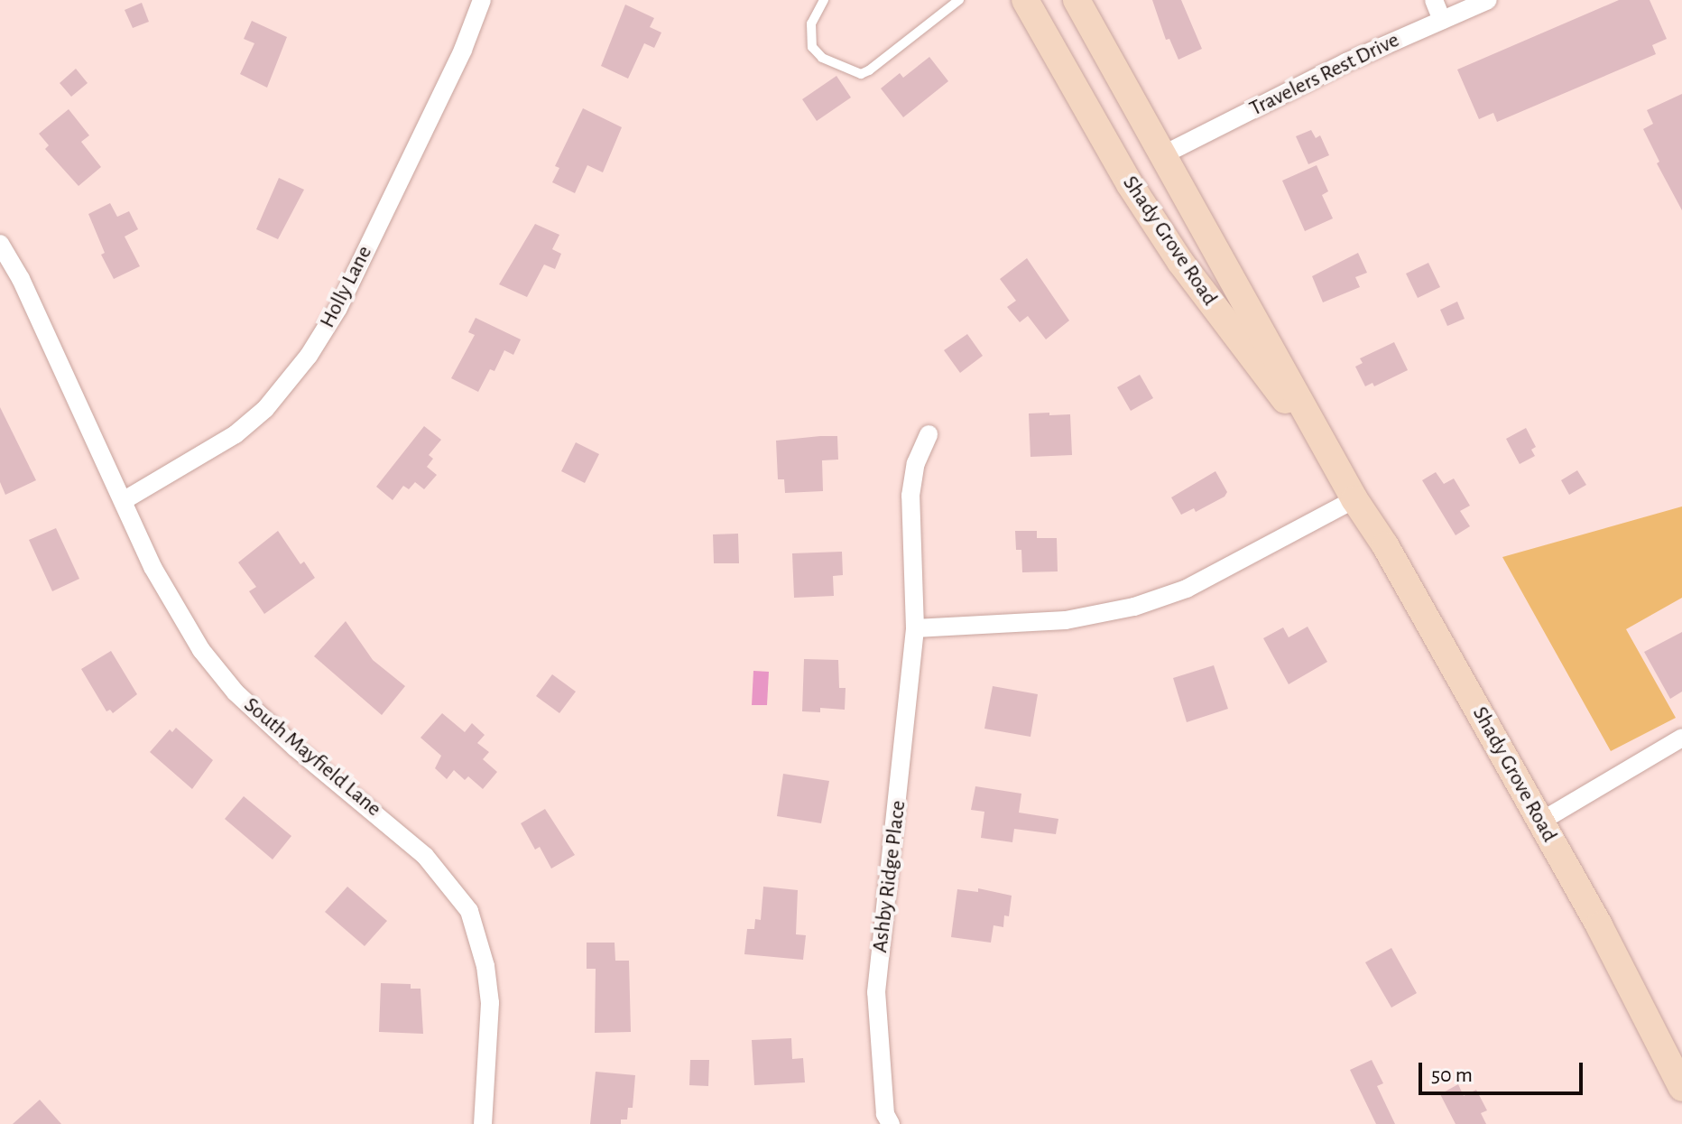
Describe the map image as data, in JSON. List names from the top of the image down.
{
  "streets": {
    "main road": ["Shady Grove Road"],
    "street": [
      "Travelers Rest Drive",
      "Holly Lane",
      "South Mayfield Lane",
      "Ashby Ridge Place"
    ]
  },
  "crossings": [
    ["Travelers Rest Drive", "Shady Grove Road"],
    ["Holly Lane", "South Mayfield Lane"]
  ],
  "scale_bar": "50 m"
}
